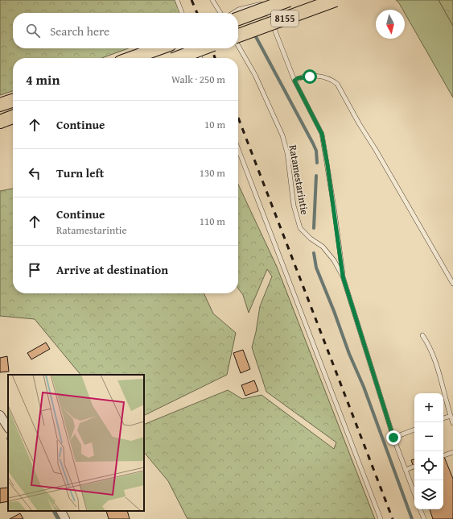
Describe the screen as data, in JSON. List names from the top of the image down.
{
  "streets": {
    "main road": ["8155"],
    "lane": ["Ratamestarintie"]
  },
  "north": "bottom",
  "page": {
    "search": "Search here",
    "heading": ["4 min", "Walk · 250 m"],
    "list": [
      ["Continue", "10 m"],
      ["Turn left", "130 m"],
      ["Continue", "Ratamestarintie", "110 m"],
      "Arrive at destination"
    ],
    "map_buttons": ["+", "−"]
  }
}
